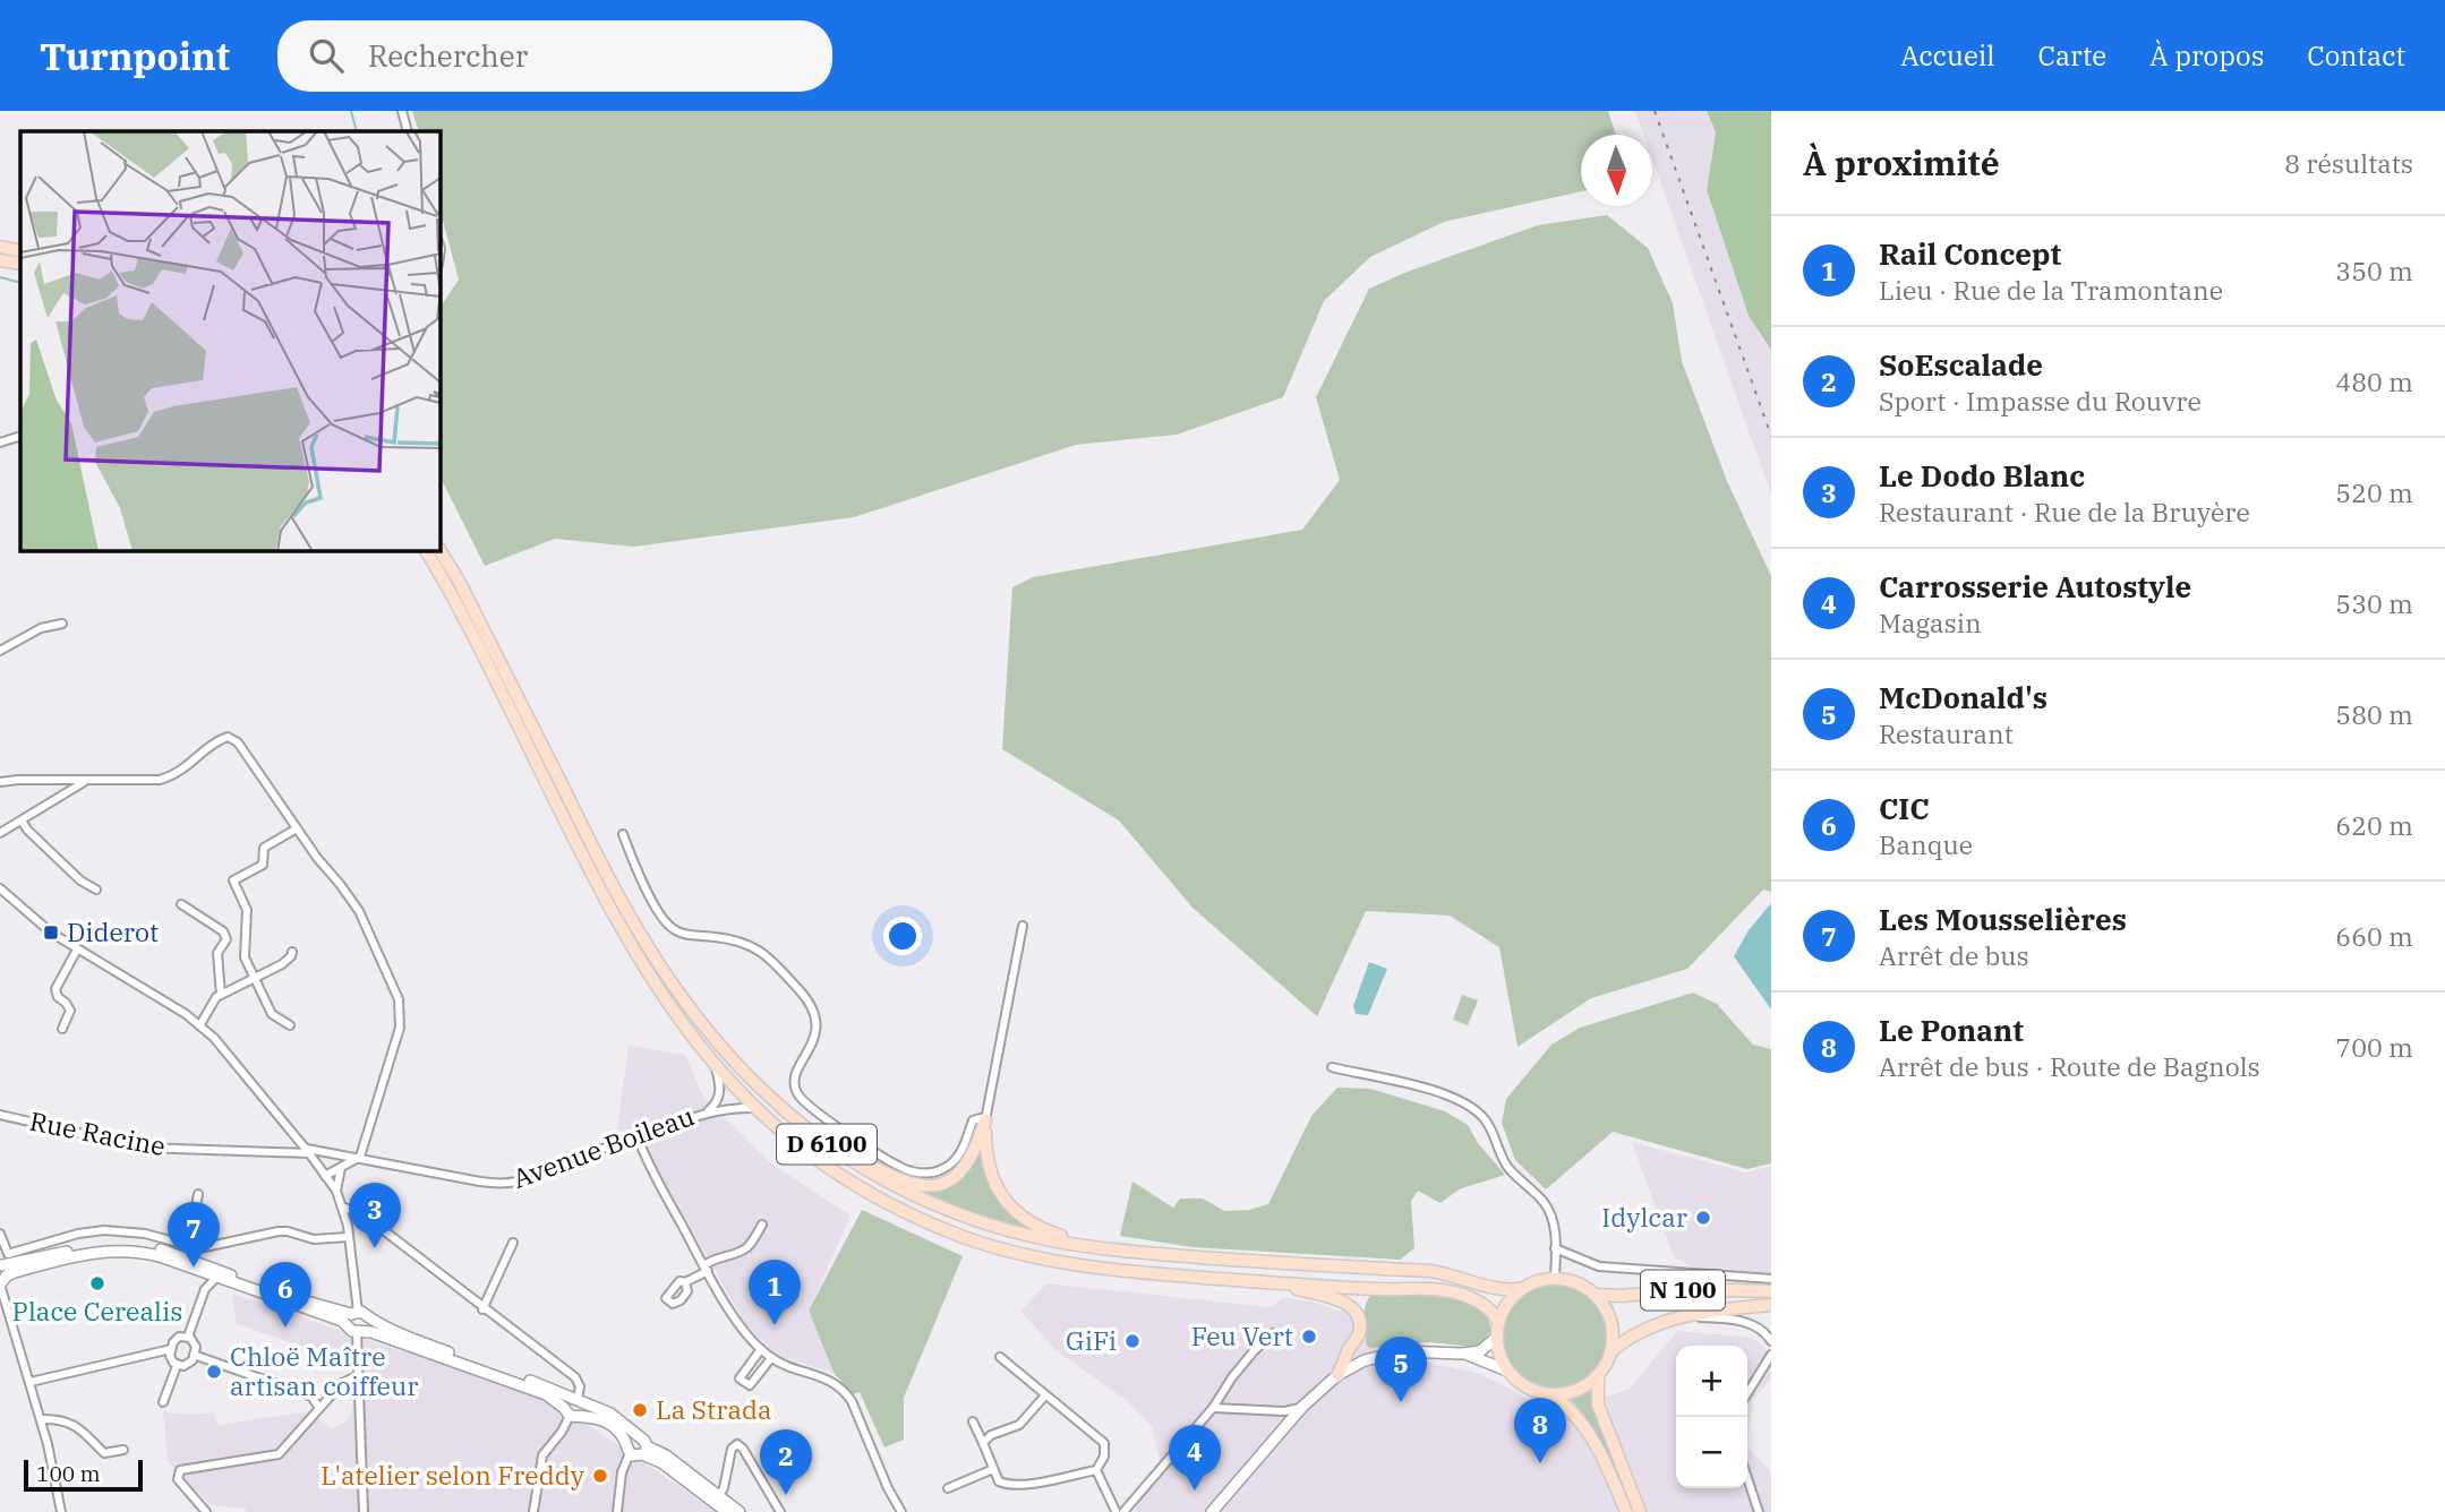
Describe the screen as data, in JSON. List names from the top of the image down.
{
  "streets": {
    "main road": ["D 6100", "N 100"],
    "street": ["Rue Racine", "Avenue Boileau"]
  },
  "crossings": [
    ["Rue Racine", "Avenue Boileau"],
    ["D 6100", "Avenue Boileau"],
    ["D 6100", "N 100"]
  ],
  "places": {
    "transit": ["Diderot"],
    "other": [
      "Idylcar",
      "Place Cerealis",
      "Feu Vert",
      "GiFi",
      "Chloë Maître artisan coiffeur",
      "La Strada",
      "L'atelier selon Freddy"
    ]
  },
  "scale_bar": "100 m",
  "north": "bottom",
  "page": {
    "header": "Turnpoint",
    "search": "Rechercher",
    "nav": [
      "Accueil",
      "Carte",
      "À propos",
      "Contact"
    ],
    "heading": ["À proximité", "8 résultats"],
    "list": [
      {
        "mark": "1",
        "name": "Rail Concept",
        "note": "Lieu · Rue de la Tramontane",
        "value": "350 m"
      },
      {
        "mark": "2",
        "name": "SoEscalade",
        "note": "Sport · Impasse du Rouvre",
        "value": "480 m"
      },
      {
        "mark": "3",
        "name": "Le Dodo Blanc",
        "note": "Restaurant · Rue de la Bruyère",
        "value": "520 m"
      },
      {
        "mark": "4",
        "name": "Carrosserie Autostyle",
        "note": "Magasin",
        "value": "530 m"
      },
      {
        "mark": "5",
        "name": "McDonald's",
        "note": "Restaurant",
        "value": "580 m"
      },
      {
        "mark": "6",
        "name": "CIC",
        "note": "Banque",
        "value": "620 m"
      },
      {
        "mark": "7",
        "name": "Les Mousselières",
        "note": "Arrêt de bus",
        "value": "660 m"
      },
      {
        "mark": "8",
        "name": "Le Ponant",
        "note": "Arrêt de bus · Route de Bagnols",
        "value": "700 m"
      }
    ],
    "pins": [
      "3",
      "7",
      "1",
      "6",
      "5",
      "8",
      "4",
      "2"
    ],
    "map_buttons": ["+", "−"],
    "scale": "100 m"
  }
}
